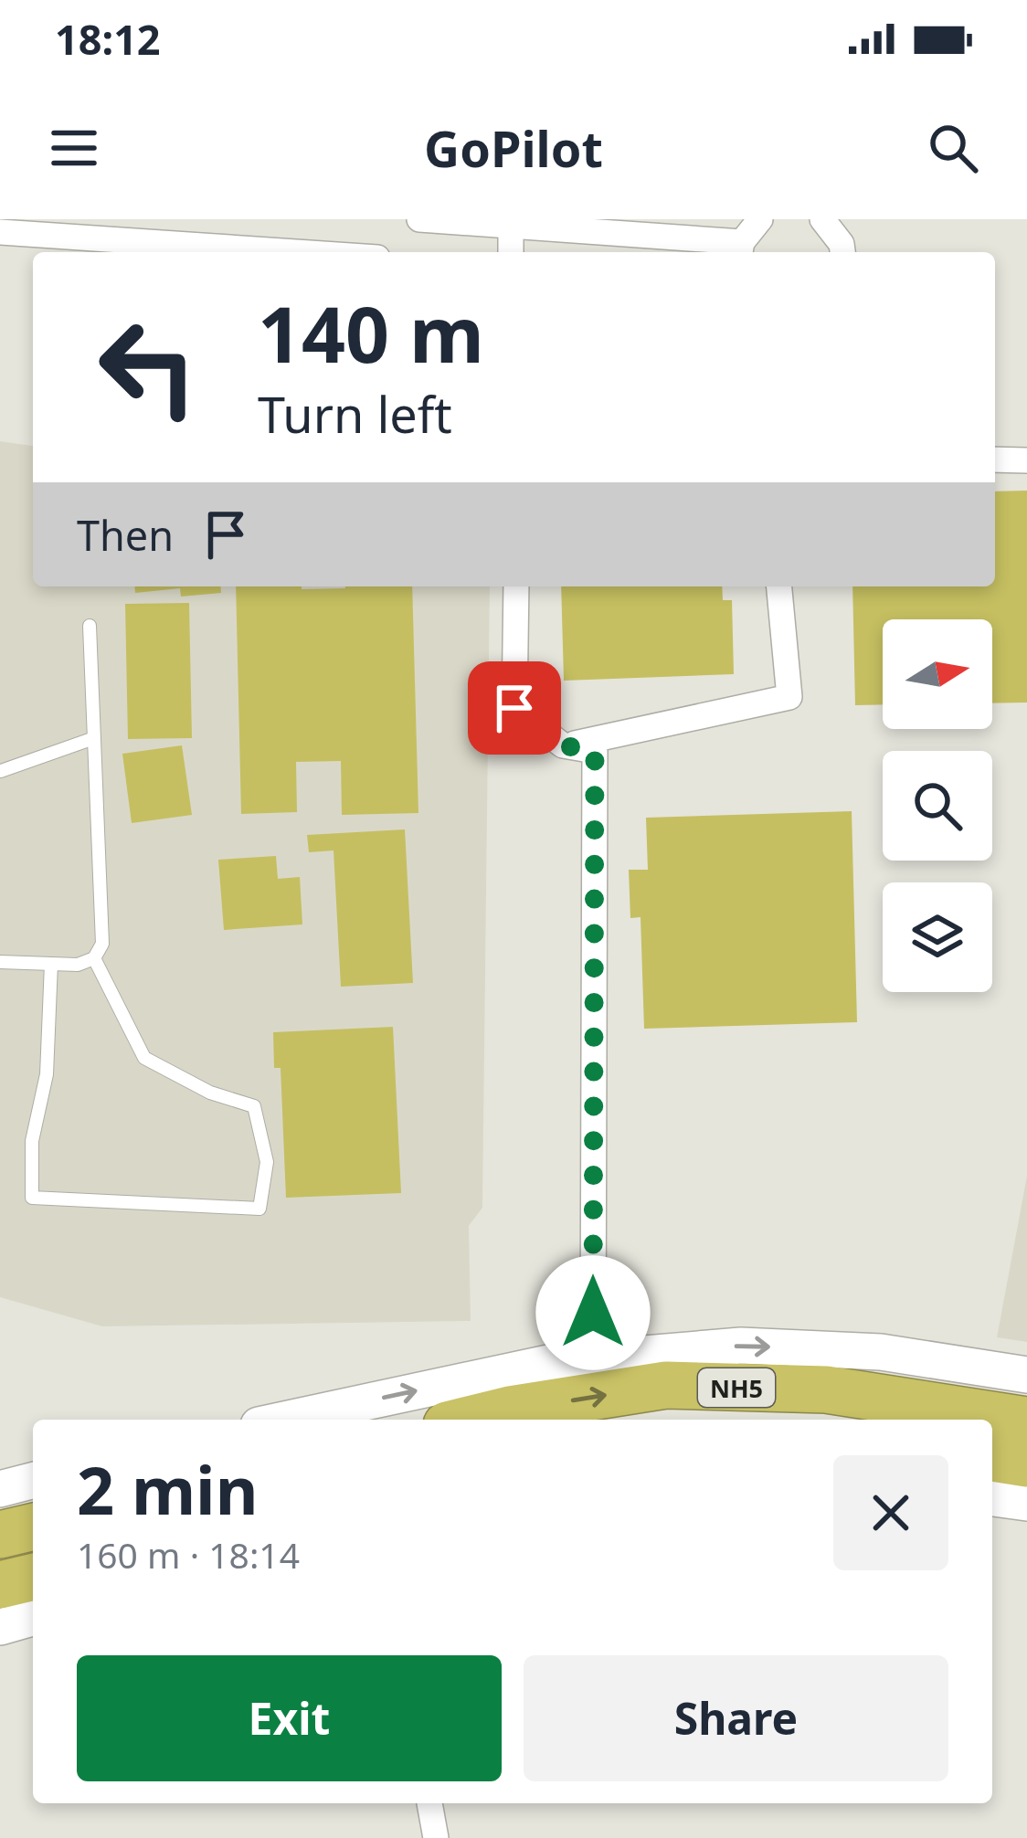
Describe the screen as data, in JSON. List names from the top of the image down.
{
  "streets": {
    "highway": ["NH5"]
  },
  "north": "right",
  "page": {
    "status": "18:12",
    "header": "GoPilot",
    "turn": ["140 m", "Turn left"],
    "then": "Then",
    "heading": ["2 min", "160 m · 18:14"],
    "buttons": ["Exit", "Share"]
  }
}
